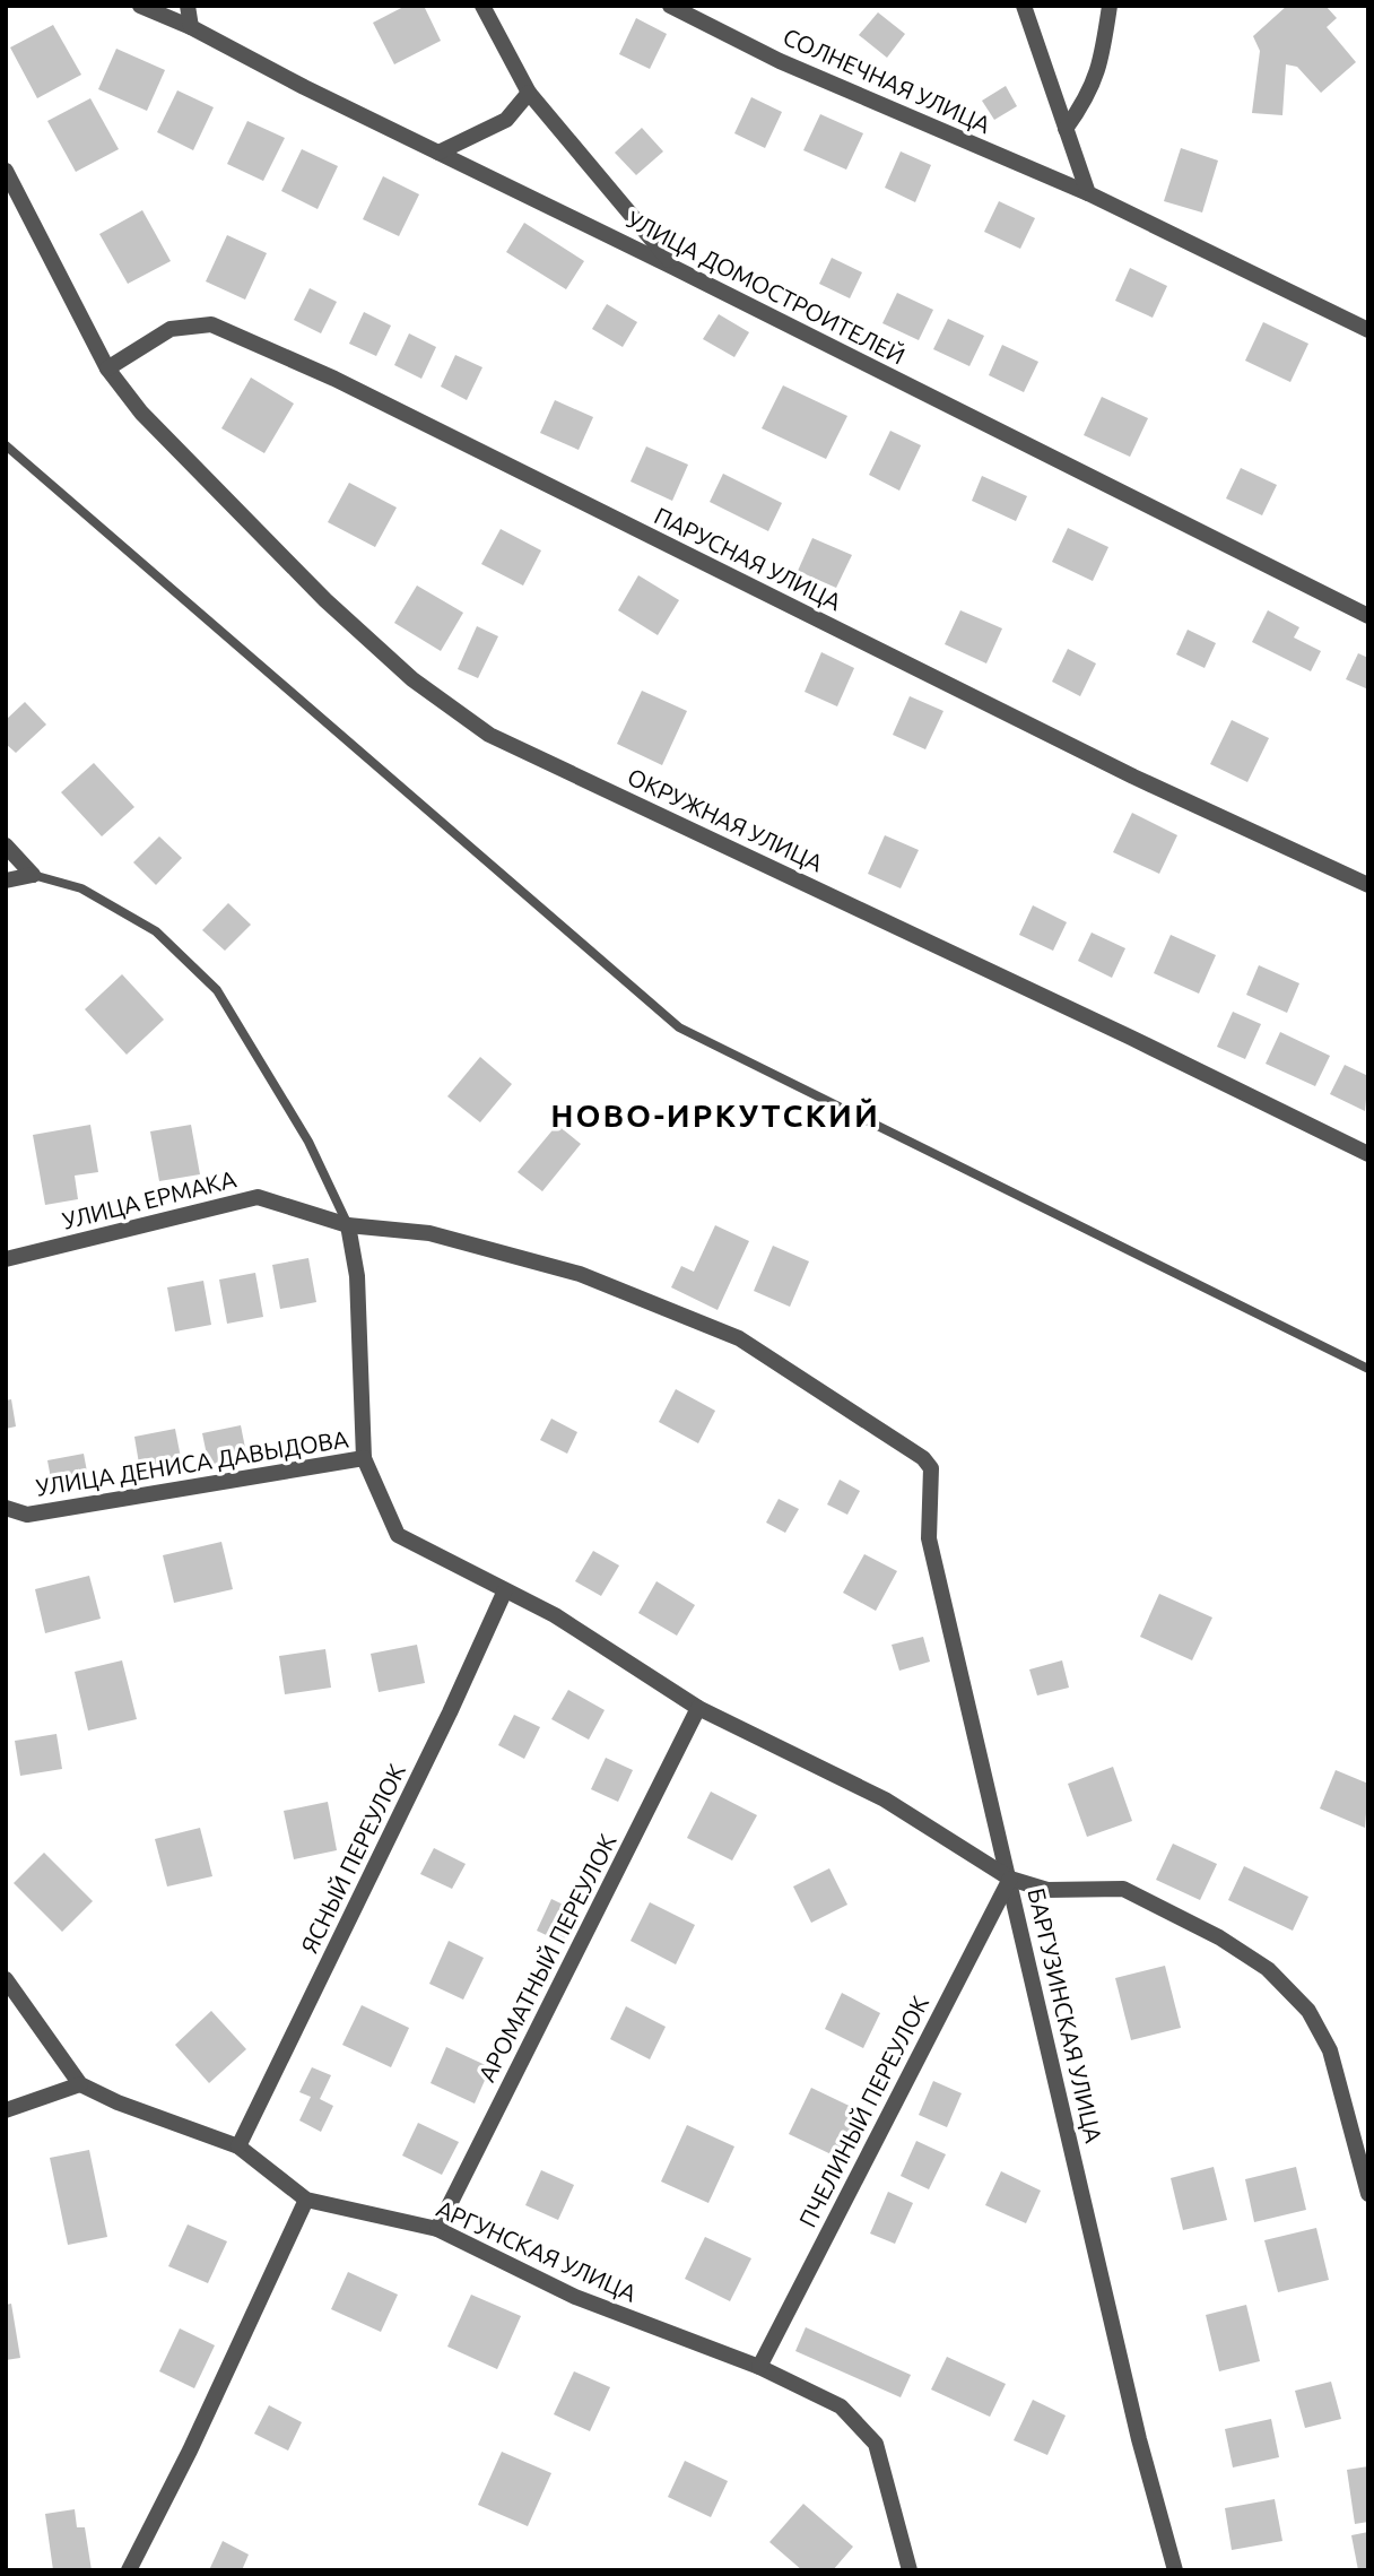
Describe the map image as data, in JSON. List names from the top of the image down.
{
  "streets": {
    "street": [
      "СОЛНЕЧНАЯ УЛИЦА",
      "УЛИЦА ДОМОСТРОИТЕЛЕЙ",
      "ПАРУСНАЯ УЛИЦА",
      "ОКРУЖНАЯ УЛИЦА",
      "УЛИЦА ЕРМАКА",
      "УЛИЦА ДЕНИСА ДАВЫДОВА",
      "ЯСНЫЙ ПЕРЕУЛОК",
      "АРОМАТНЫЙ ПЕРЕУЛОК",
      "БАРГУЗИНСКАЯ УЛИЦА",
      "ПЧЕЛИНЫЙ ПЕРЕУЛОК",
      "АРГУНСКАЯ УЛИЦА"
    ]
  },
  "crossings": [
    ["ПАРУСНАЯ УЛИЦА", "ОКРУЖНАЯ УЛИЦА"],
    ["УЛИЦА ЕРМАКА", "БАРГУЗИНСКАЯ УЛИЦА"],
    ["УЛИЦА ДЕНИСА ДАВЫДОВА", "ЯСНЫЙ ПЕРЕУЛОК"],
    ["УЛИЦА ДЕНИСА ДАВЫДОВА", "АРОМАТНЫЙ ПЕРЕУЛОК"],
    ["УЛИЦА ДЕНИСА ДАВЫДОВА", "БАРГУЗИНСКАЯ УЛИЦА"],
    ["УЛИЦА ДЕНИСА ДАВЫДОВА", "ПЧЕЛИНЫЙ ПЕРЕУЛОК"],
    ["ЯСНЫЙ ПЕРЕУЛОК", "АРГУНСКАЯ УЛИЦА"],
    ["АРОМАТНЫЙ ПЕРЕУЛОК", "АРГУНСКАЯ УЛИЦА"],
    ["БАРГУЗИНСКАЯ УЛИЦА", "ПЧЕЛИНЫЙ ПЕРЕУЛОК"],
    ["ПЧЕЛИНЫЙ ПЕРЕУЛОК", "АРГУНСКАЯ УЛИЦА"]
  ],
  "districts": ["НОВО-ИРКУТСКИЙ"]
}
